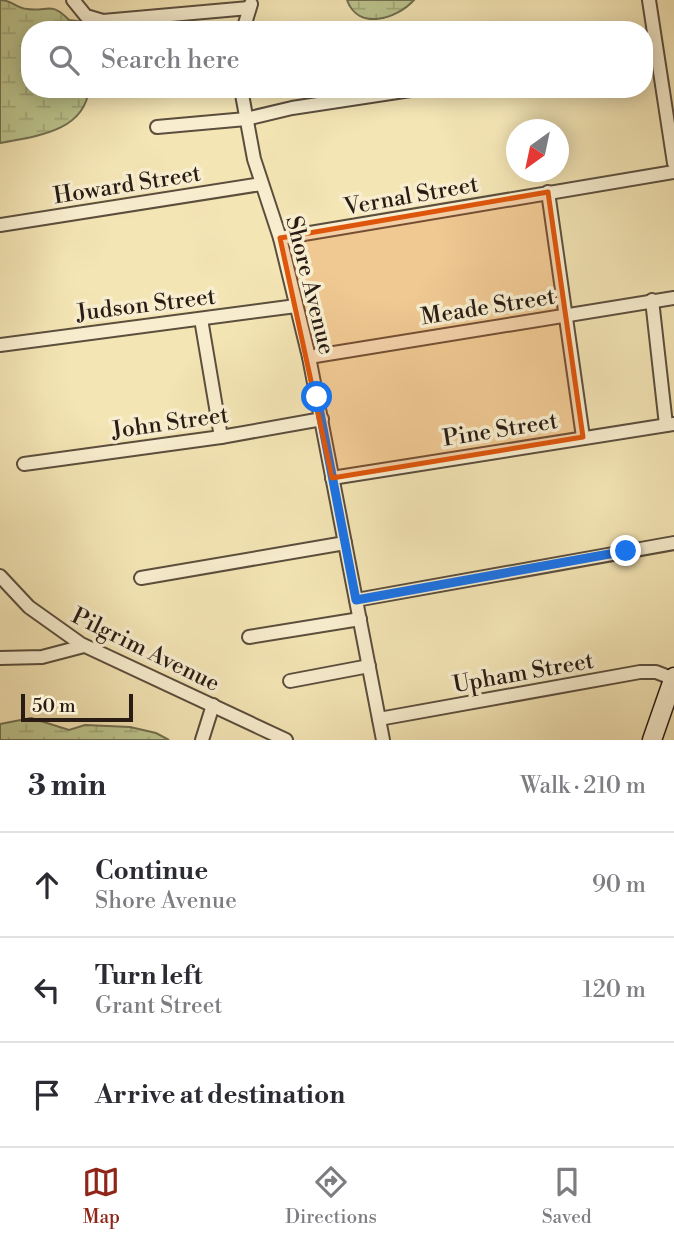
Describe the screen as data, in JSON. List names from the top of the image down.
{
  "streets": {
    "street": [
      "Howard Street",
      "Vernal Street",
      "Shore Avenue",
      "Judson Street",
      "Meade Street",
      "John Street",
      "Pine Street",
      "Pilgrim Avenue",
      "Upham Street"
    ]
  },
  "crossings": [
    ["Howard Street", "Shore Avenue"],
    ["Vernal Street", "Shore Avenue"],
    ["Shore Avenue", "Judson Street"],
    ["Shore Avenue", "Meade Street"],
    ["Shore Avenue", "John Street"],
    ["Shore Avenue", "Pine Street"],
    ["Shore Avenue", "Upham Street"]
  ],
  "scale_bar": "50 m",
  "north": "bottom left",
  "page": {
    "search": "Search here",
    "scale": "50 m",
    "heading": ["3 min", "Walk · 210 m"],
    "list": [
      ["Continue", "Shore Avenue", "90 m"],
      ["Turn left", "Grant Street", "120 m"],
      "Arrive at destination"
    ],
    "nav": ["Map", "Directions", "Saved"]
  }
}
